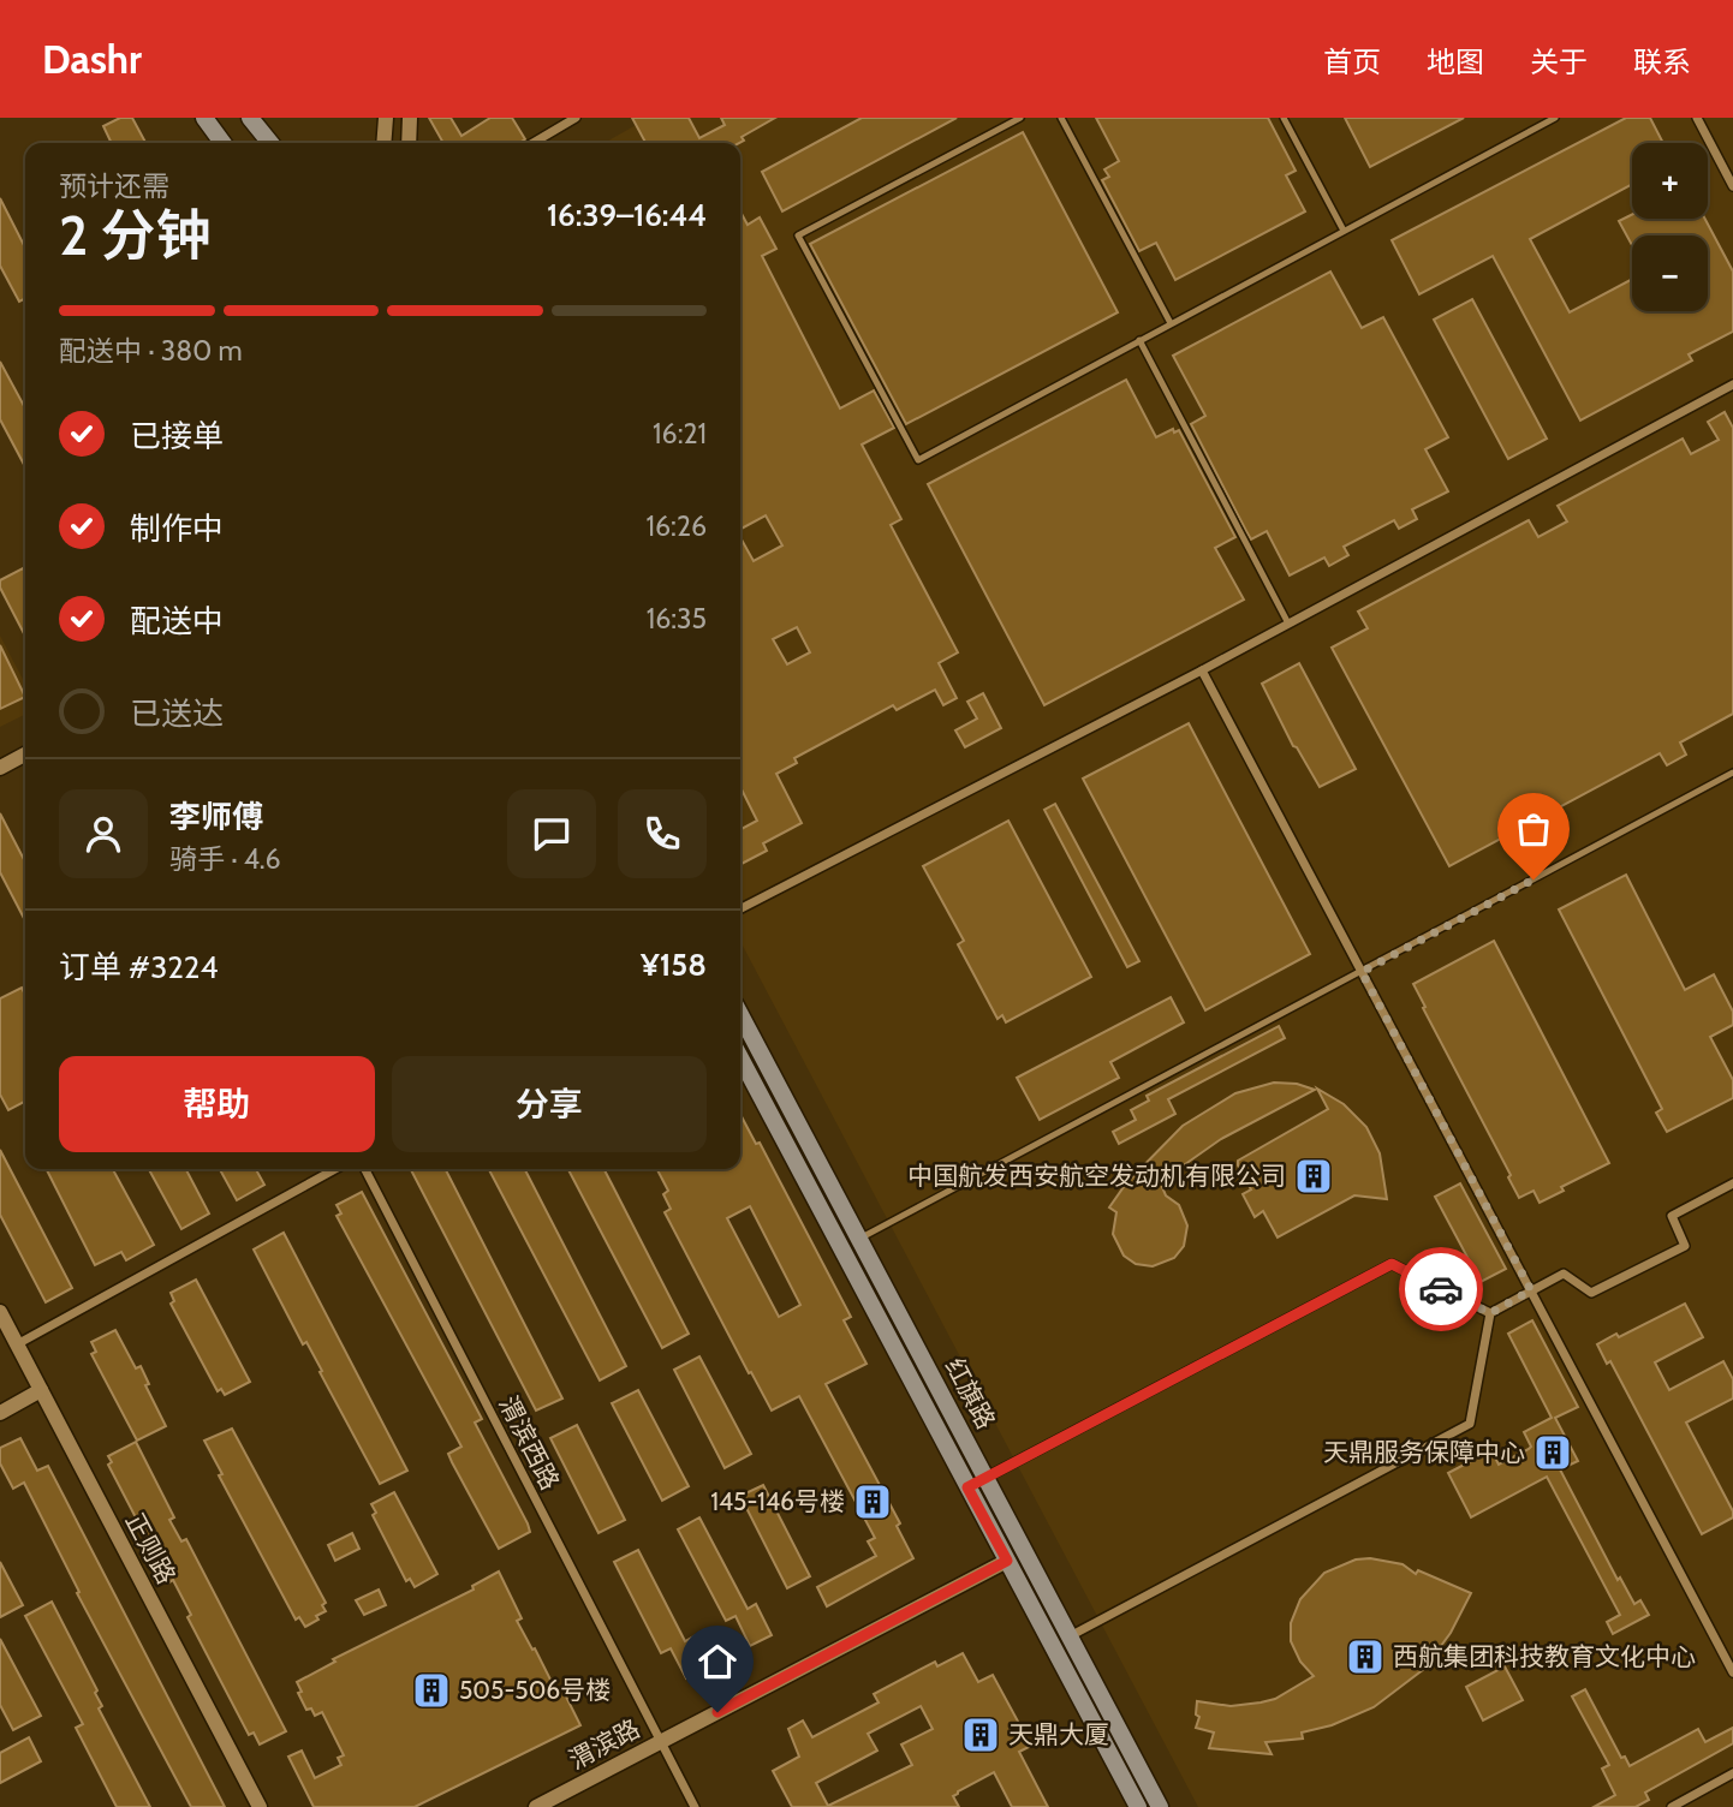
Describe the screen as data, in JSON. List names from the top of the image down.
{
  "streets": {
    "main road": ["红旗路"],
    "street": ["渭滨西路", "正则路", "渭滨路"]
  },
  "crossings": [
    ["红旗路", "渭滨路"],
    ["渭滨西路", "渭滨路"]
  ],
  "places": {
    "building": [
      "中国航发西安航空发动机有限公司",
      "天鼎服务保障中心",
      "145-146号楼",
      "西航集团科技教育文化中心",
      "505-506号楼",
      "天鼎大厦"
    ]
  },
  "page": {
    "header": "Dashr",
    "nav": [
      "首页",
      "地图",
      "关于",
      "联系"
    ],
    "map_buttons": ["+", "−"],
    "heading": ["2 分钟", "预计还需", "16:39–16:44"],
    "panel": [
      "李师傅",
      "骑手 · 4.6",
      "订单 #3224",
      "¥158"
    ],
    "bar": "配送中 · 380 m",
    "list": [
      ["已接单", "16:21"],
      ["制作中", "16:26"],
      ["配送中", "16:35"],
      "已送达"
    ],
    "buttons": ["帮助", "分享"]
  }
}
